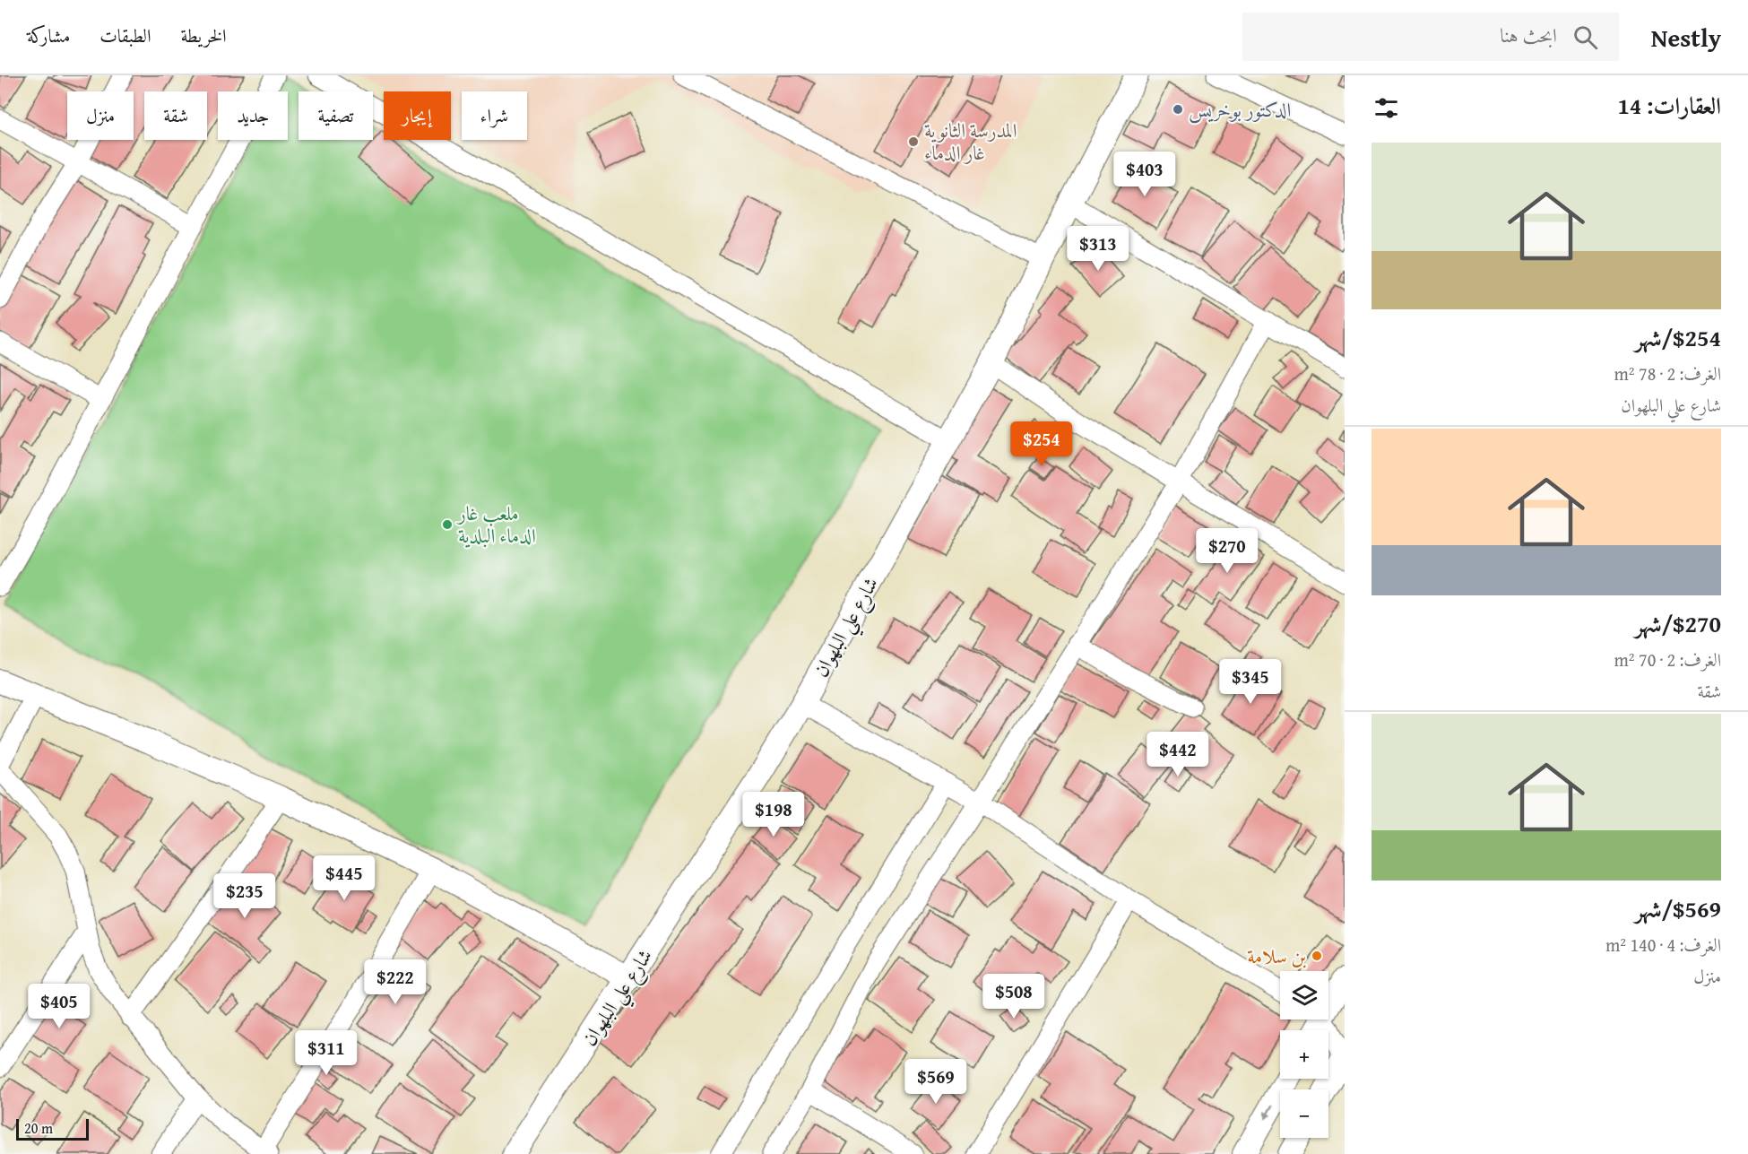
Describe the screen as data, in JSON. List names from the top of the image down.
{
  "streets": {
    "street": ["شارع علي البلهوان"]
  },
  "places": [
    "الدكتور بوخريس",
    "المدرسة الثانوية غار الدماء",
    "ملعب غار الدماء البلدية",
    "بن سلامة"
  ],
  "scale_bar": "20 m",
  "page": {
    "header": "Nestly",
    "search": "ابحث هنا",
    "nav": ["الخريطة", "الطبقات", "مشاركة"],
    "heading": "العقارات: 14",
    "chip": [
      "شراء",
      "إيجار",
      "تصفية",
      "جديد",
      "شقة",
      "منزل"
    ],
    "list": [
      {
        "name": "$254/شهر",
        "note": "الغرف: 2 · 78 m² · شارع علي البلهوان"
      },
      {
        "name": "$270/شهر",
        "note": "الغرف: 2 · 70 m² · شقة"
      },
      {
        "name": "$569/شهر",
        "note": "الغرف: 4 · 140 m² · منزل"
      }
    ],
    "price": [
      "$403",
      "$313",
      "$254",
      "$270",
      "$345",
      "$442",
      "$198",
      "$445",
      "$235",
      "$222",
      "$508",
      "$405",
      "$311",
      "$569"
    ],
    "map_buttons": ["+", "−"],
    "scale": "20 m"
  }
}
